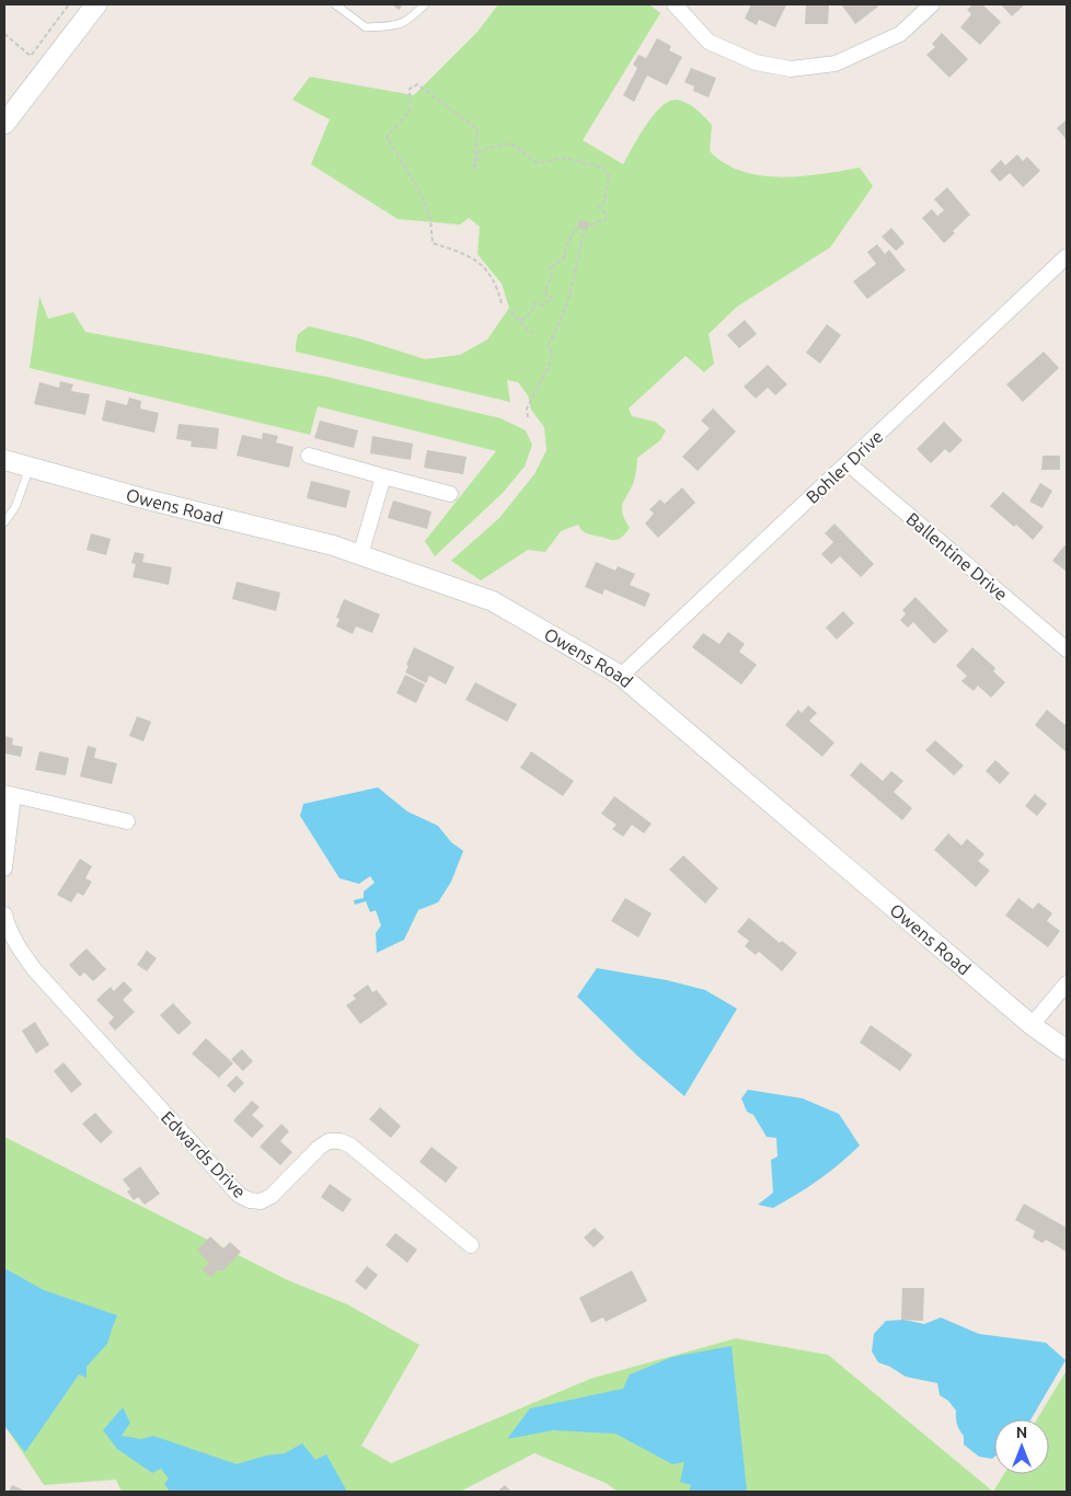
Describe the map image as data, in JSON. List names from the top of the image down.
{
  "streets": {
    "street": [
      "Bohler Drive",
      "Owens Road",
      "Ballentine Drive",
      "Edwards Drive"
    ]
  },
  "crossings": [
    ["Bohler Drive", "Owens Road"],
    ["Bohler Drive", "Ballentine Drive"]
  ],
  "north": "top"
}
